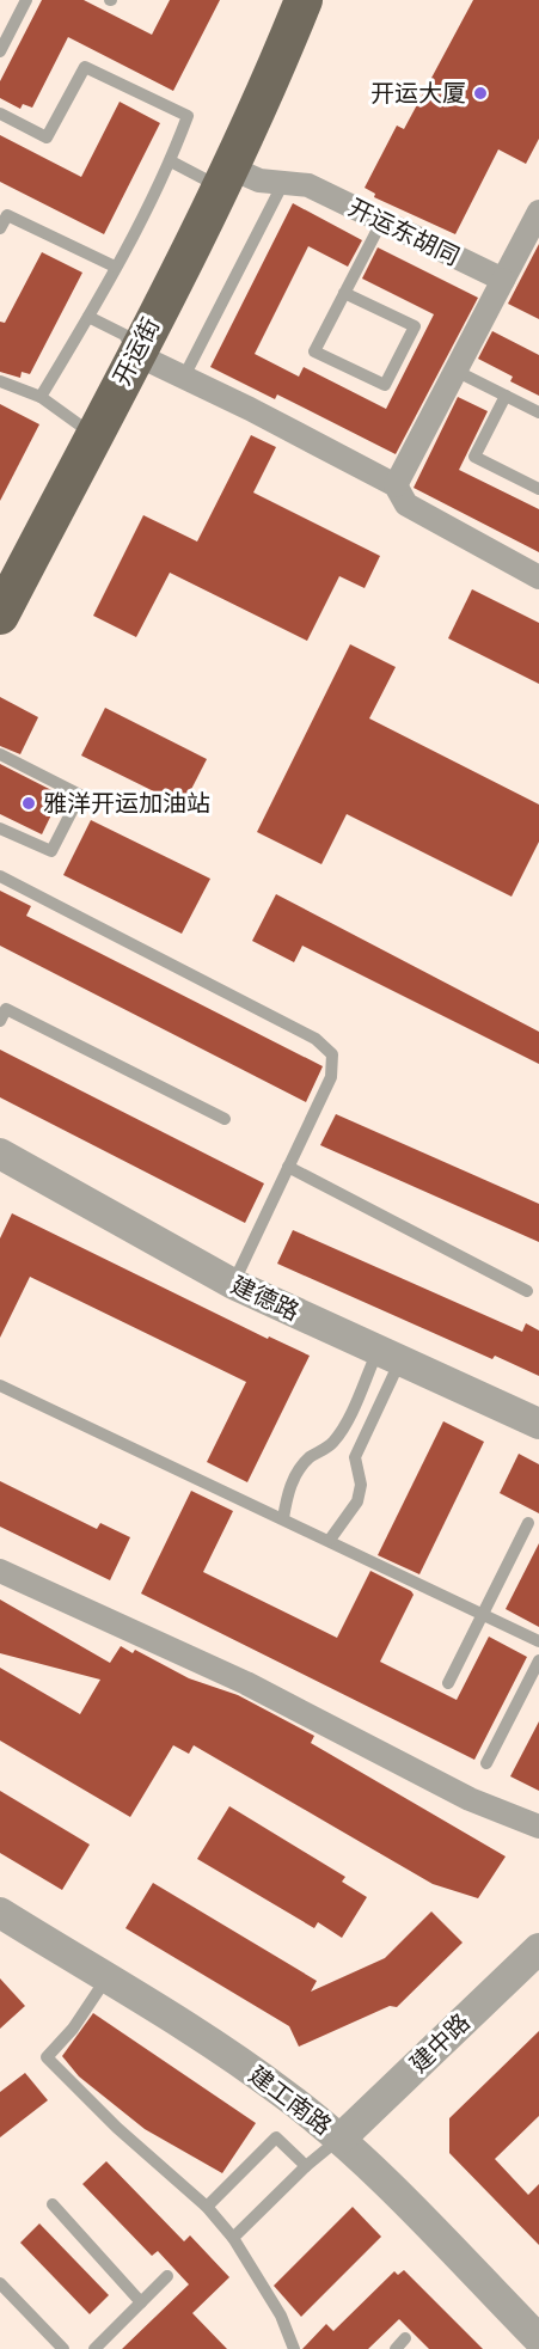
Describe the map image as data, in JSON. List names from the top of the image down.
{
  "streets": {
    "main road": ["开运街"],
    "street": [
      "开运东胡同",
      "建德路",
      "建中路",
      "建工南路"
    ]
  },
  "crossings": [
    ["开运东胡同", "开运街"],
    ["建中路", "建工南路"]
  ],
  "places": ["开运大厦", "雅洋开运加油站"]
}
